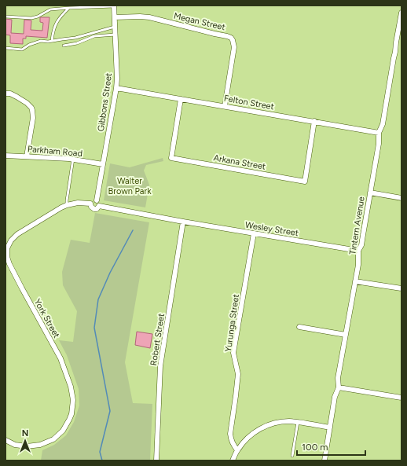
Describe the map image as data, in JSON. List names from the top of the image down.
{
  "streets": {
    "street": [
      "Megan Street",
      "Gibbons Street",
      "Felton Street",
      "Parkham Road",
      "Arkana Street",
      "Tintern Avenue",
      "Wesley Street",
      "York Street",
      "Yurunga Street",
      "Robert Street"
    ]
  },
  "crossings": [
    ["Megan Street", "Gibbons Street"],
    ["Megan Street", "Felton Street"],
    ["Gibbons Street", "Felton Street"],
    ["Gibbons Street", "Parkham Road"],
    ["Gibbons Street", "York Street"],
    ["Felton Street", "Arkana Street"],
    ["Felton Street", "Tintern Avenue"],
    ["Tintern Avenue", "Wesley Street"],
    ["Wesley Street", "Yurunga Street"],
    ["Wesley Street", "Robert Street"]
  ],
  "parks": ["Walter Brown Park"],
  "scale_bar": "100 m",
  "north": "top"
}
